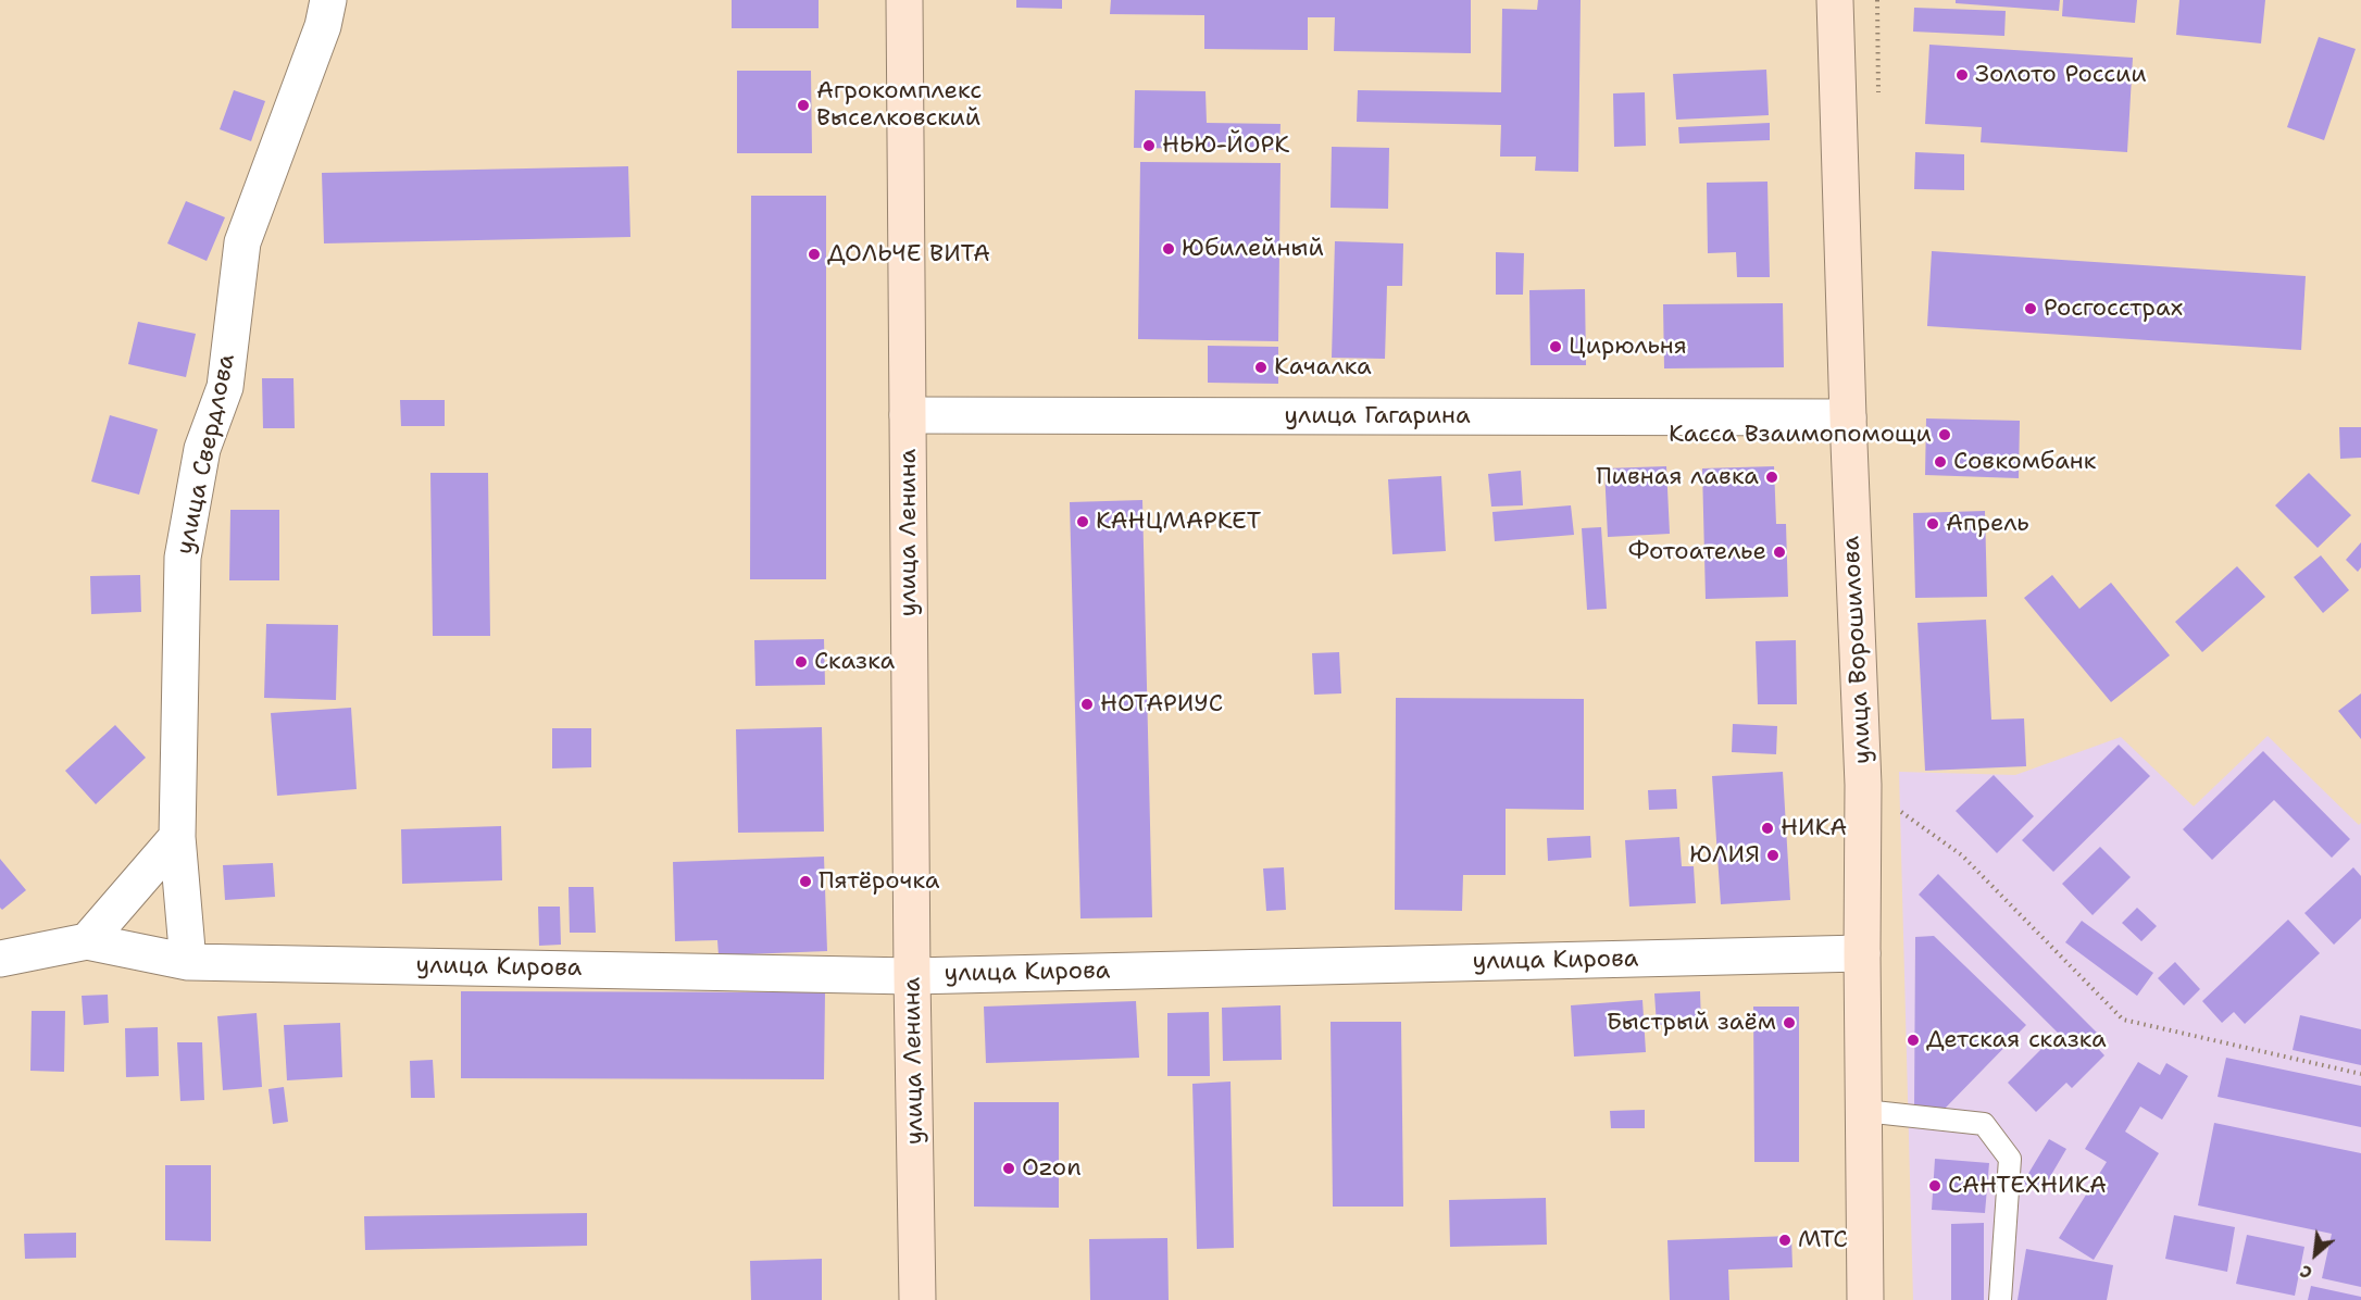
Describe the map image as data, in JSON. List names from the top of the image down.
{
  "streets": {
    "main road": ["улица Ленина", "улица Ворошилова"],
    "street": ["улица Гагарина", "улица Свердлова", "улица Кирова"]
  },
  "crossings": [
    ["улица Гагарина", "улица Ленина"],
    ["улица Гагарина", "улица Ворошилова"],
    ["улица Свердлова", "улица Кирова"],
    ["улица Ленина", "улица Кирова"],
    ["улица Ворошилова", "улица Кирова"]
  ],
  "places": [
    "Золото России",
    "Агрокомплекс Выселковский",
    "НЬЮ-ЙОРК",
    "Юбилейный",
    "ДОЛЬЧЕ ВИТА",
    "Росгосстрах",
    "Цирюльня",
    "Качалка",
    "Касса Взаимопомощи",
    "Совкомбанк",
    "Пивная лавка",
    "КАНЦМАРКЕТ",
    "Апрель",
    "Фотоателье",
    "Сказка",
    "НОТАРИУС",
    "НИКА",
    "ЮЛИЯ",
    "Пятёрочка",
    "Быстрый заём",
    "Детская сказка",
    "Ozon",
    "САНТЕХНИКА",
    "МТС"
  ],
  "north": "bottom left"
}
